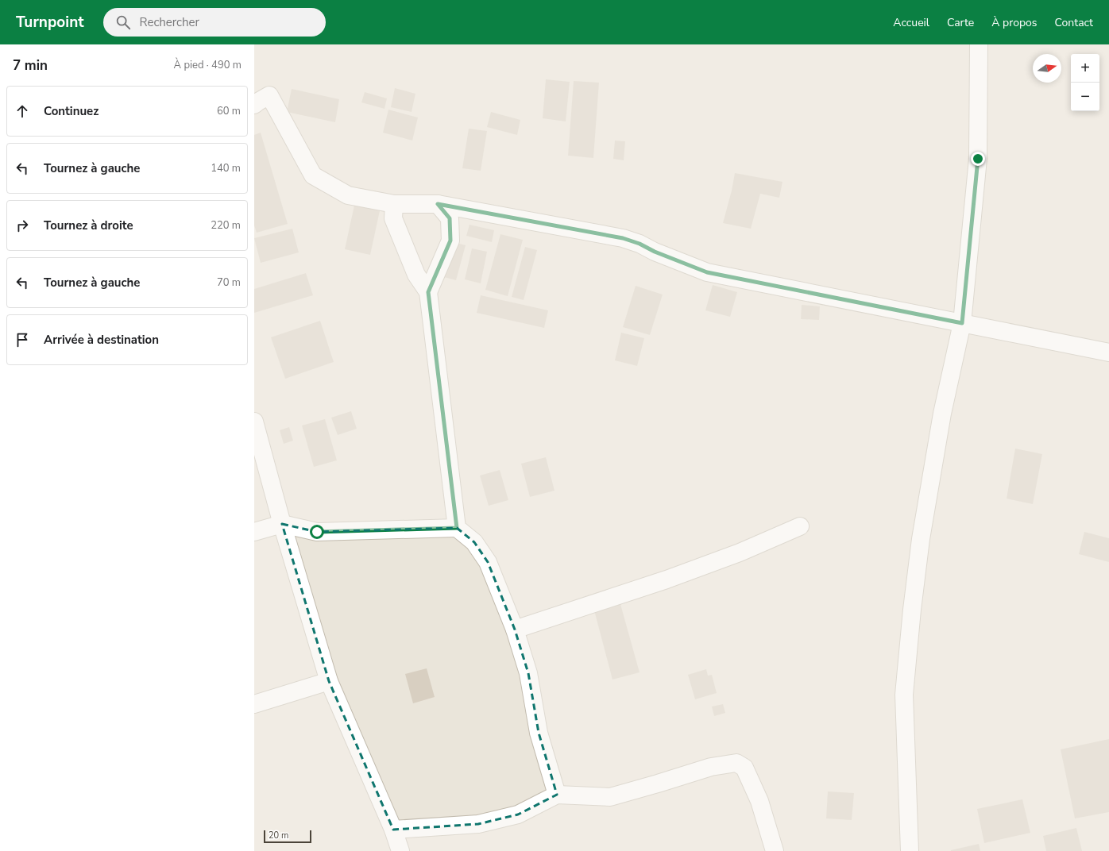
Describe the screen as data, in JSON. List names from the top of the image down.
{
  "scale_bar": "20 m",
  "north": "right",
  "page": {
    "header": "Turnpoint",
    "search": "Rechercher",
    "nav": [
      "Accueil",
      "Carte",
      "À propos",
      "Contact"
    ],
    "heading": ["7 min", "À pied · 490 m"],
    "map_buttons": ["+", "−"],
    "list": [
      ["Continuez", "60 m"],
      ["Tournez à gauche", "140 m"],
      ["Tournez à droite", "220 m"],
      ["Tournez à gauche", "70 m"],
      "Arrivée à destination"
    ],
    "scale": "20 m"
  }
}
